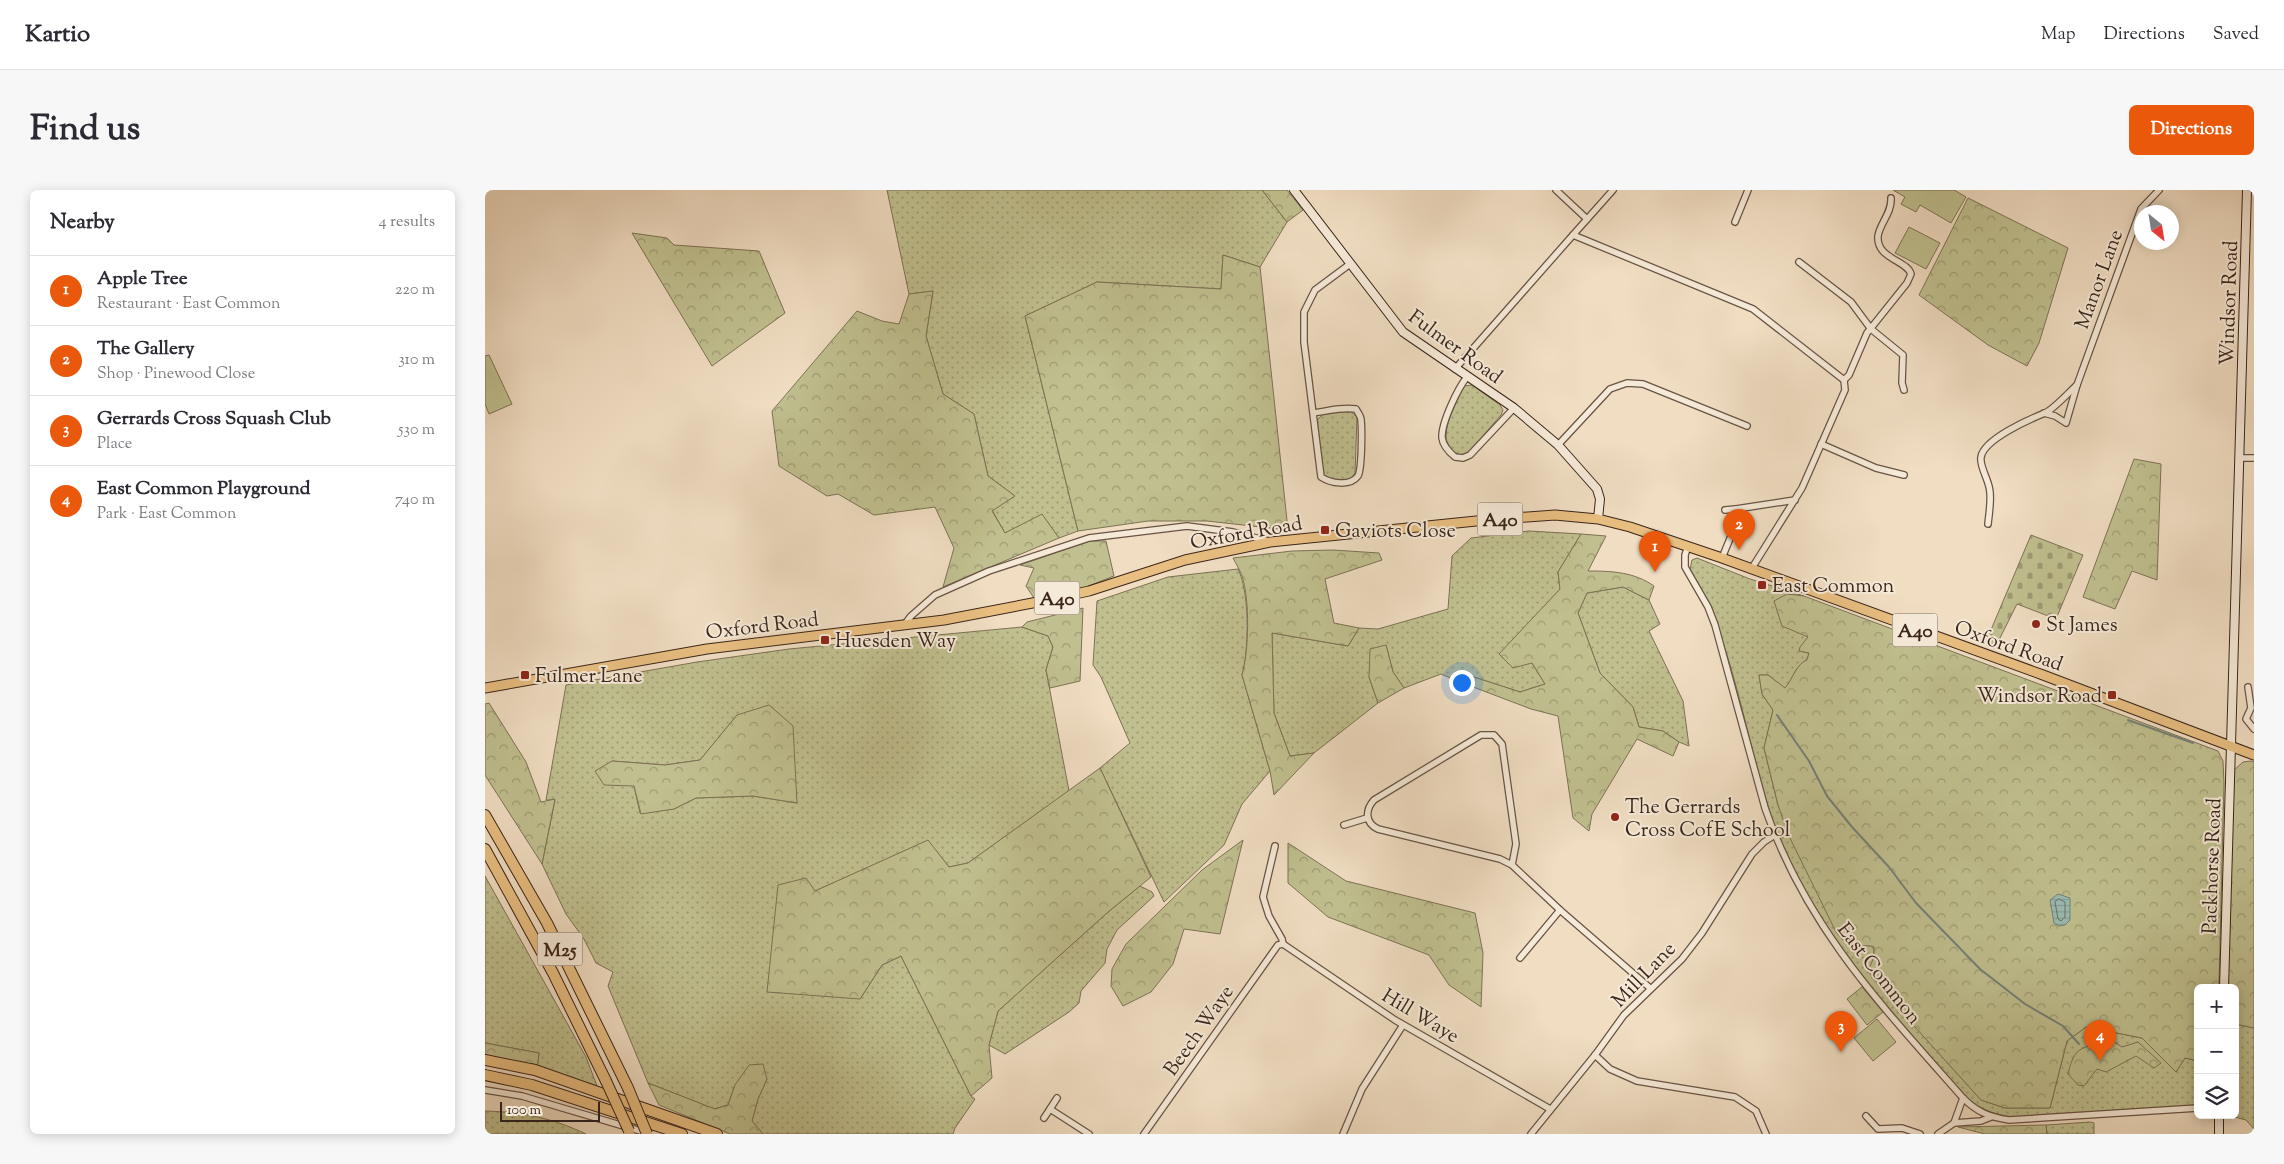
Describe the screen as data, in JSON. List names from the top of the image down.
{
  "streets": {
    "highway": ["M25"],
    "main road": [
      "Windsor Road",
      "Fulmer Road",
      "A40",
      "Oxford Road",
      "Packhorse Road"
    ],
    "street": [
      "Manor Lane",
      "East Common",
      "Mill Lane",
      "Hill Waye",
      "Beech Waye"
    ]
  },
  "crossings": [
    ["Windsor Road", "Oxford Road"],
    ["Windsor Road", "Packhorse Road"],
    ["Fulmer Road", "Oxford Road"],
    ["Oxford Road", "Packhorse Road"],
    ["Oxford Road", "East Common"],
    ["East Common", "Mill Lane"],
    ["Mill Lane", "Hill Waye"],
    ["Hill Waye", "Beech Waye"]
  ],
  "places": {
    "transit": [
      "Gaviots Close",
      "East Common",
      "Huesden Way",
      "Fulmer Lane",
      "Windsor Road"
    ],
    "other": ["St James", "The Gerrards Cross CofE School"]
  },
  "scale_bar": "100 m",
  "north": "bottom right",
  "page": {
    "header": "Kartio",
    "nav": ["Map", "Directions", "Saved"],
    "title": "Find us",
    "buttons": "Directions",
    "heading": ["Nearby", "4 results"],
    "list": [
      {
        "mark": "1",
        "name": "Apple Tree",
        "note": "Restaurant · East Common",
        "value": "220 m"
      },
      {
        "mark": "2",
        "name": "The Gallery",
        "note": "Shop · Pinewood Close",
        "value": "310 m"
      },
      {
        "mark": "3",
        "name": "Gerrards Cross Squash Club",
        "note": "Place",
        "value": "530 m"
      },
      {
        "mark": "4",
        "name": "East Common Playground",
        "note": "Park · East Common",
        "value": "740 m"
      }
    ],
    "pins": [
      "2",
      "1",
      "3",
      "4"
    ],
    "map_buttons": ["+", "−"],
    "scale": "100 m"
  }
}
